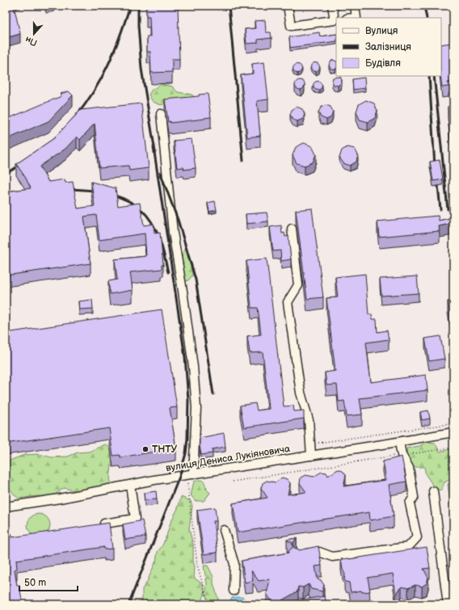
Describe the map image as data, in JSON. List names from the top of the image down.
{
  "streets": {
    "street": ["вулиця Дениса Лукіяновича"]
  },
  "places": ["ТНТУ"],
  "legend": ["Вулиця", "Залізниця", "Будівля"],
  "scale_bar": "50 m",
  "north": "bottom"
}
